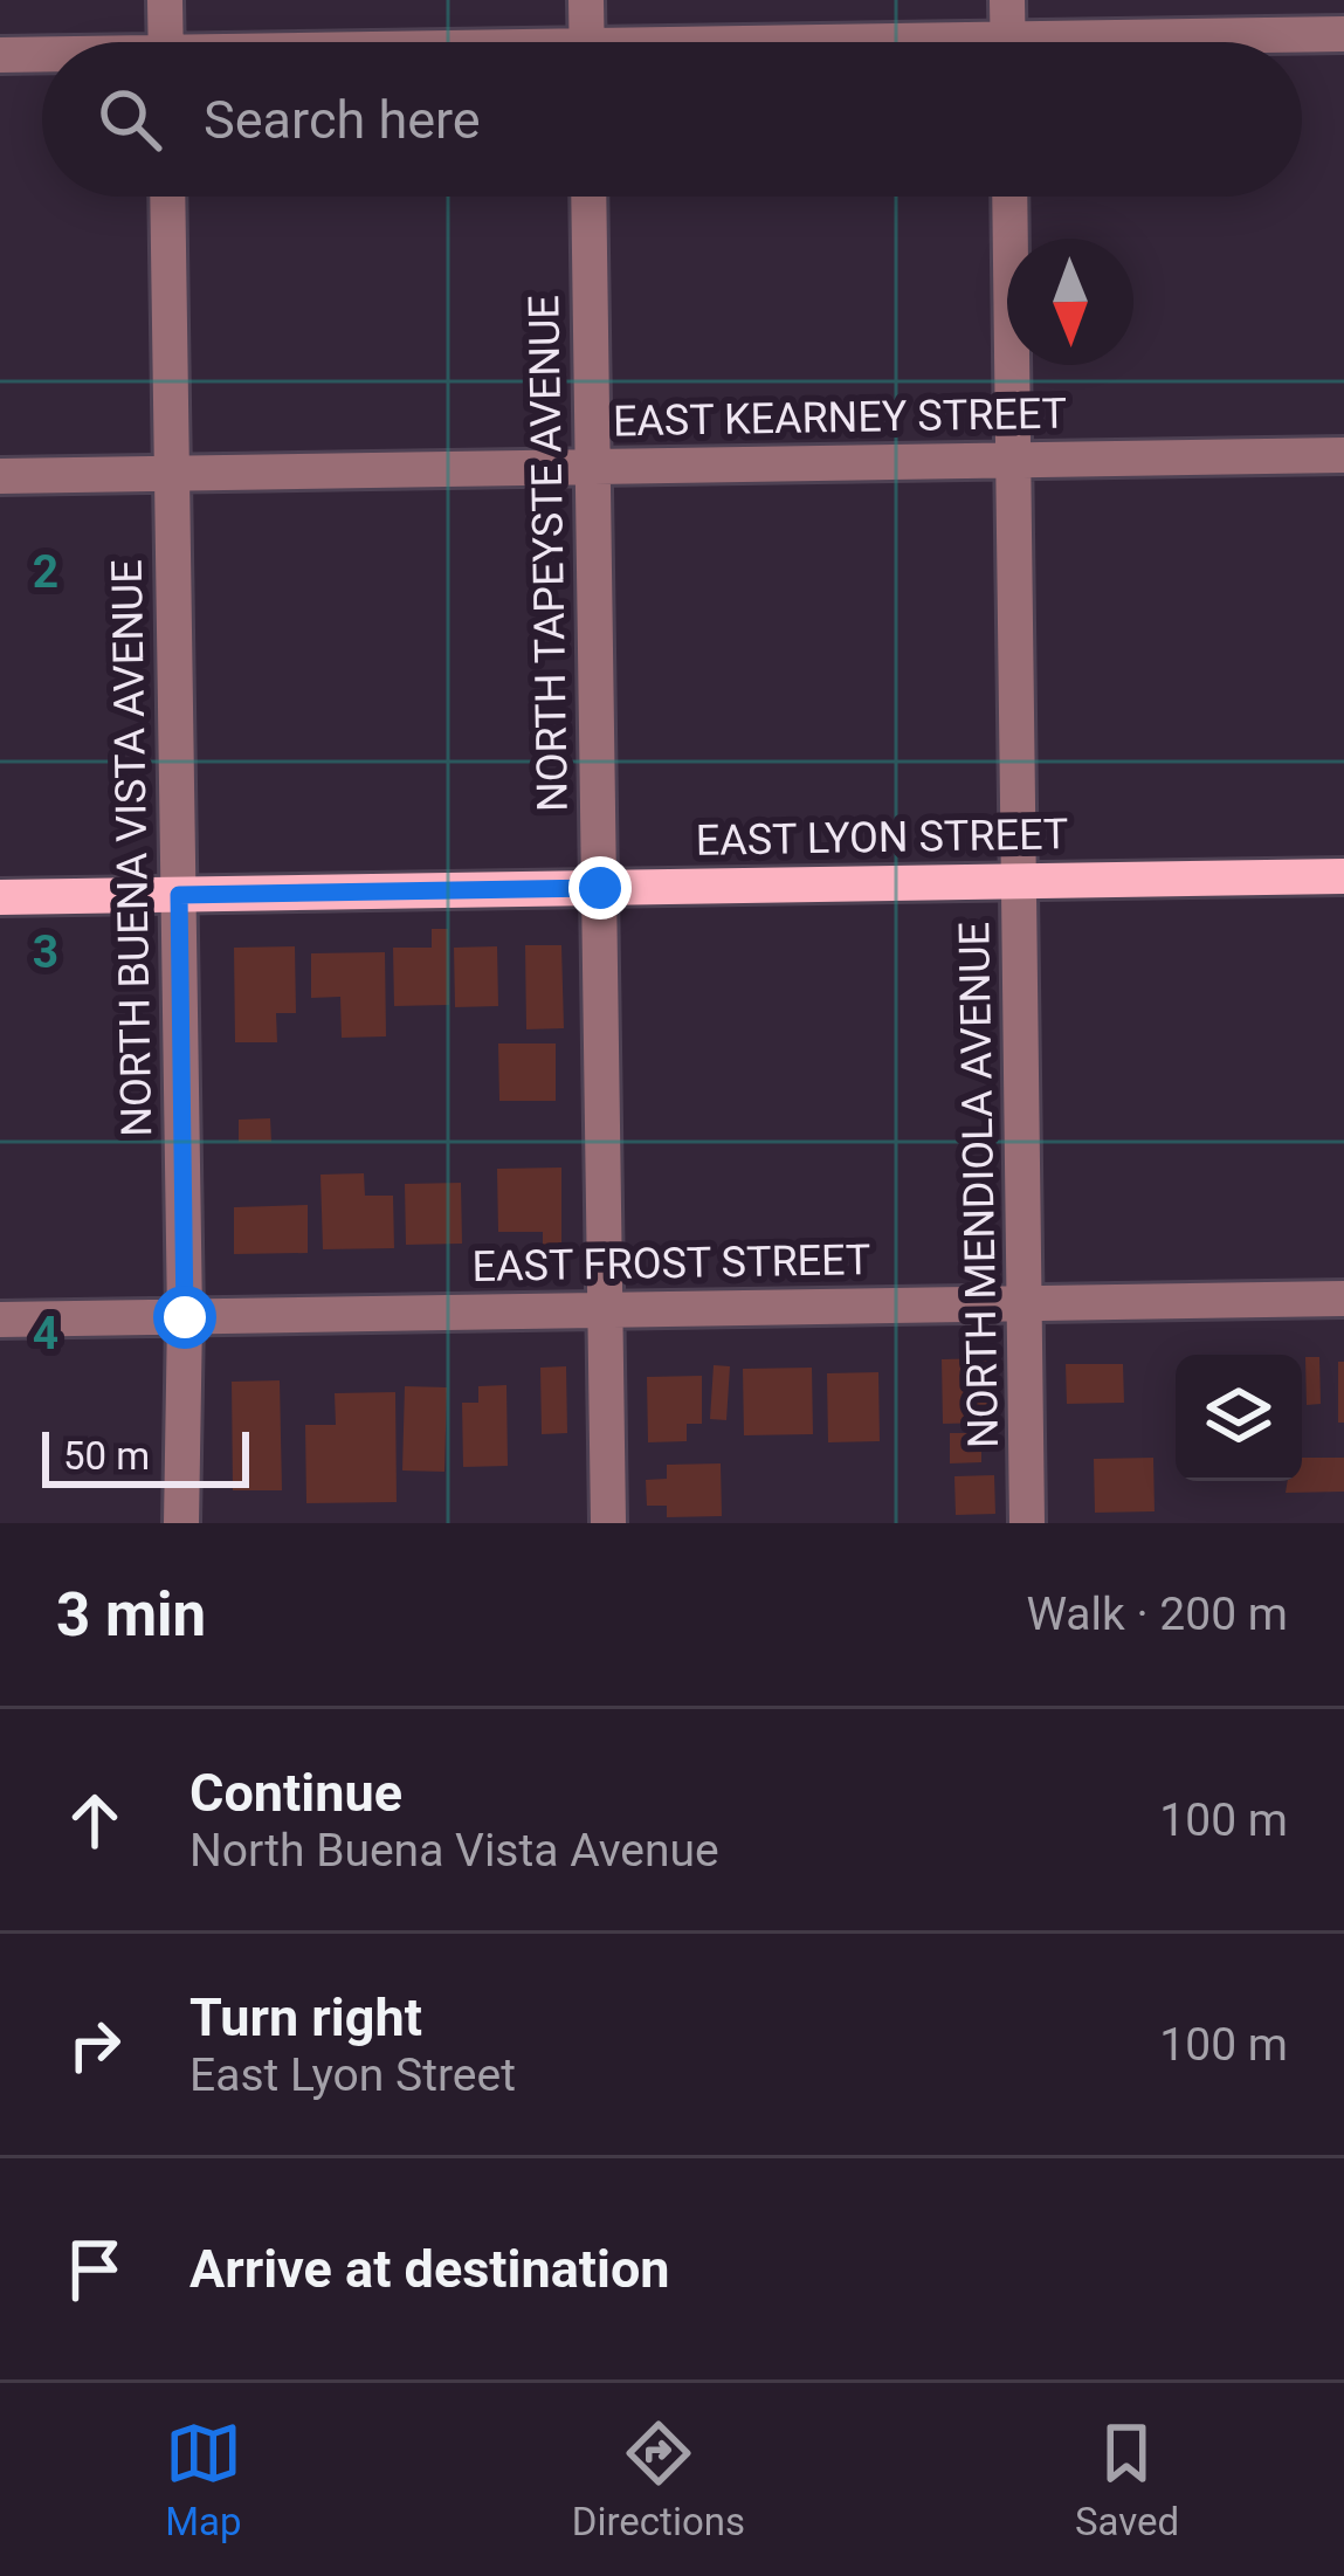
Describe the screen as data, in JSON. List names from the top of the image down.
{
  "streets": {
    "main road": ["EAST LYON STREET"],
    "street": [
      "EAST KEARNEY STREET",
      "NORTH TAPEYSTE AVENUE",
      "NORTH BUENA VISTA AVENUE",
      "NORTH MENDIOLA AVENUE",
      "EAST FROST STREET"
    ]
  },
  "crossings": [
    ["EAST KEARNEY STREET", "NORTH TAPEYSTE AVENUE"],
    ["EAST KEARNEY STREET", "NORTH BUENA VISTA AVENUE"],
    ["EAST KEARNEY STREET", "NORTH MENDIOLA AVENUE"],
    ["NORTH TAPEYSTE AVENUE", "EAST LYON STREET"],
    ["NORTH TAPEYSTE AVENUE", "EAST FROST STREET"],
    ["EAST LYON STREET", "NORTH BUENA VISTA AVENUE"],
    ["EAST LYON STREET", "NORTH MENDIOLA AVENUE"],
    ["NORTH BUENA VISTA AVENUE", "EAST FROST STREET"],
    ["NORTH MENDIOLA AVENUE", "EAST FROST STREET"]
  ],
  "scale_bar": "50 m",
  "north": "bottom",
  "page": {
    "search": "Search here",
    "scale": "50 m",
    "heading": ["3 min", "Walk · 200 m"],
    "list": [
      ["Continue", "North Buena Vista Avenue", "100 m"],
      ["Turn right", "East Lyon Street", "100 m"],
      "Arrive at destination"
    ],
    "nav": ["Map", "Directions", "Saved"]
  },
  "grid": {
    "rows": ["2", "3", "4"]
  }
}
